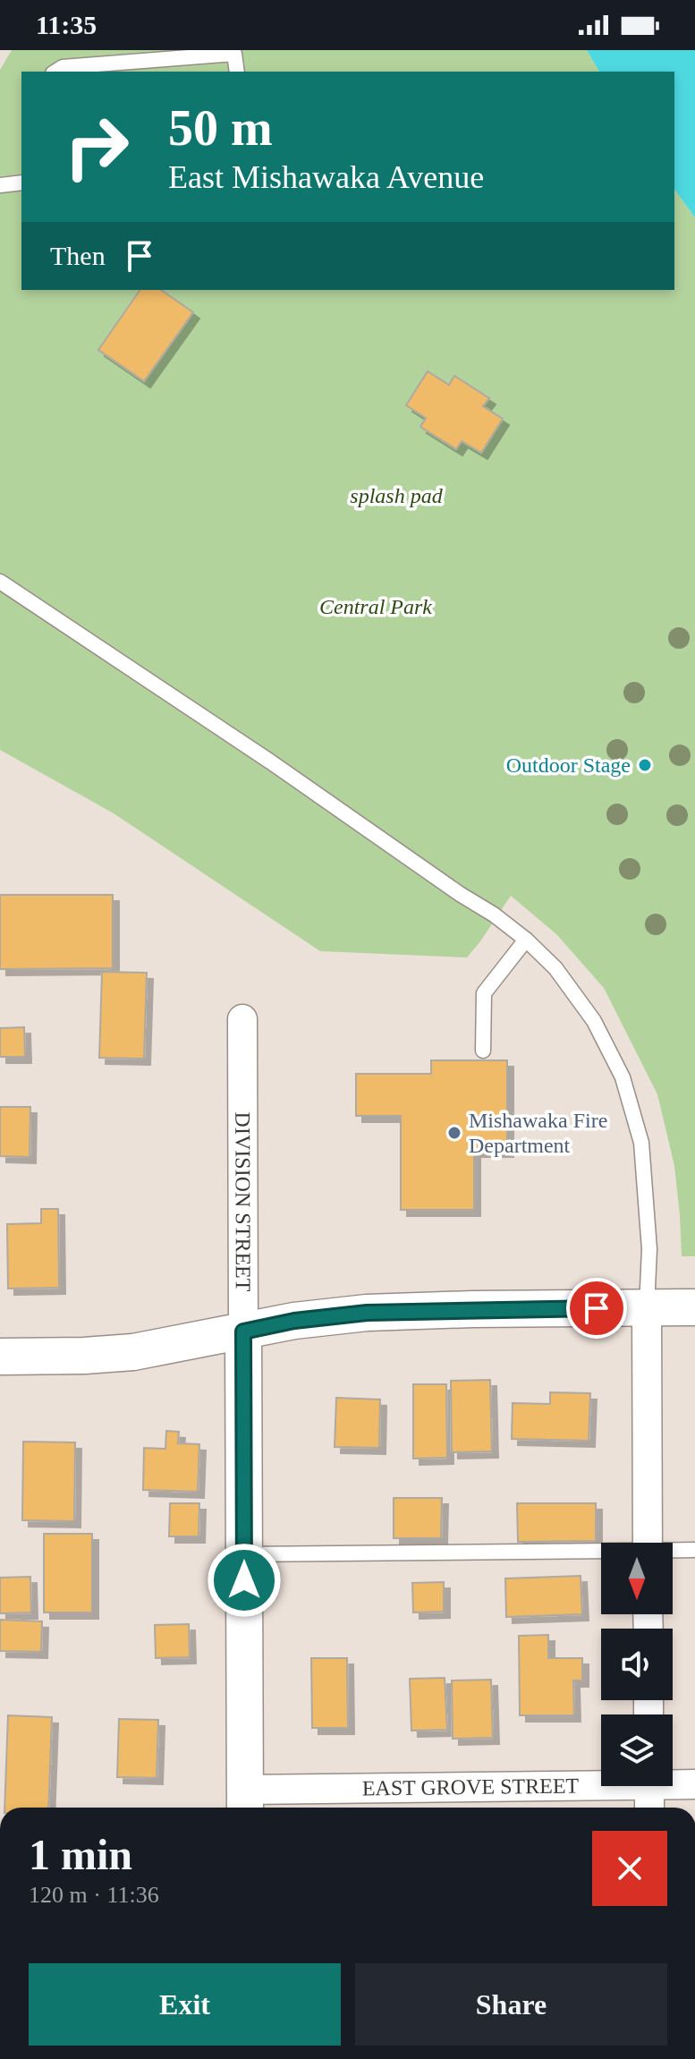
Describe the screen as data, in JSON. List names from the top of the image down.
{
  "streets": {
    "street": ["DIVISION STREET", "EAST GROVE STREET"]
  },
  "crossings": [
    ["DIVISION STREET", "EAST GROVE STREET"]
  ],
  "parks": ["splash pad", "Central Park"],
  "places": ["Outdoor Stage", "Mishawaka Fire Department"],
  "north": "bottom",
  "page": {
    "status": "11:35",
    "turn": ["50 m", "East Mishawaka Avenue"],
    "then": "Then",
    "heading": ["1 min", "120 m · 11:36"],
    "buttons": ["Exit", "Share"]
  }
}
